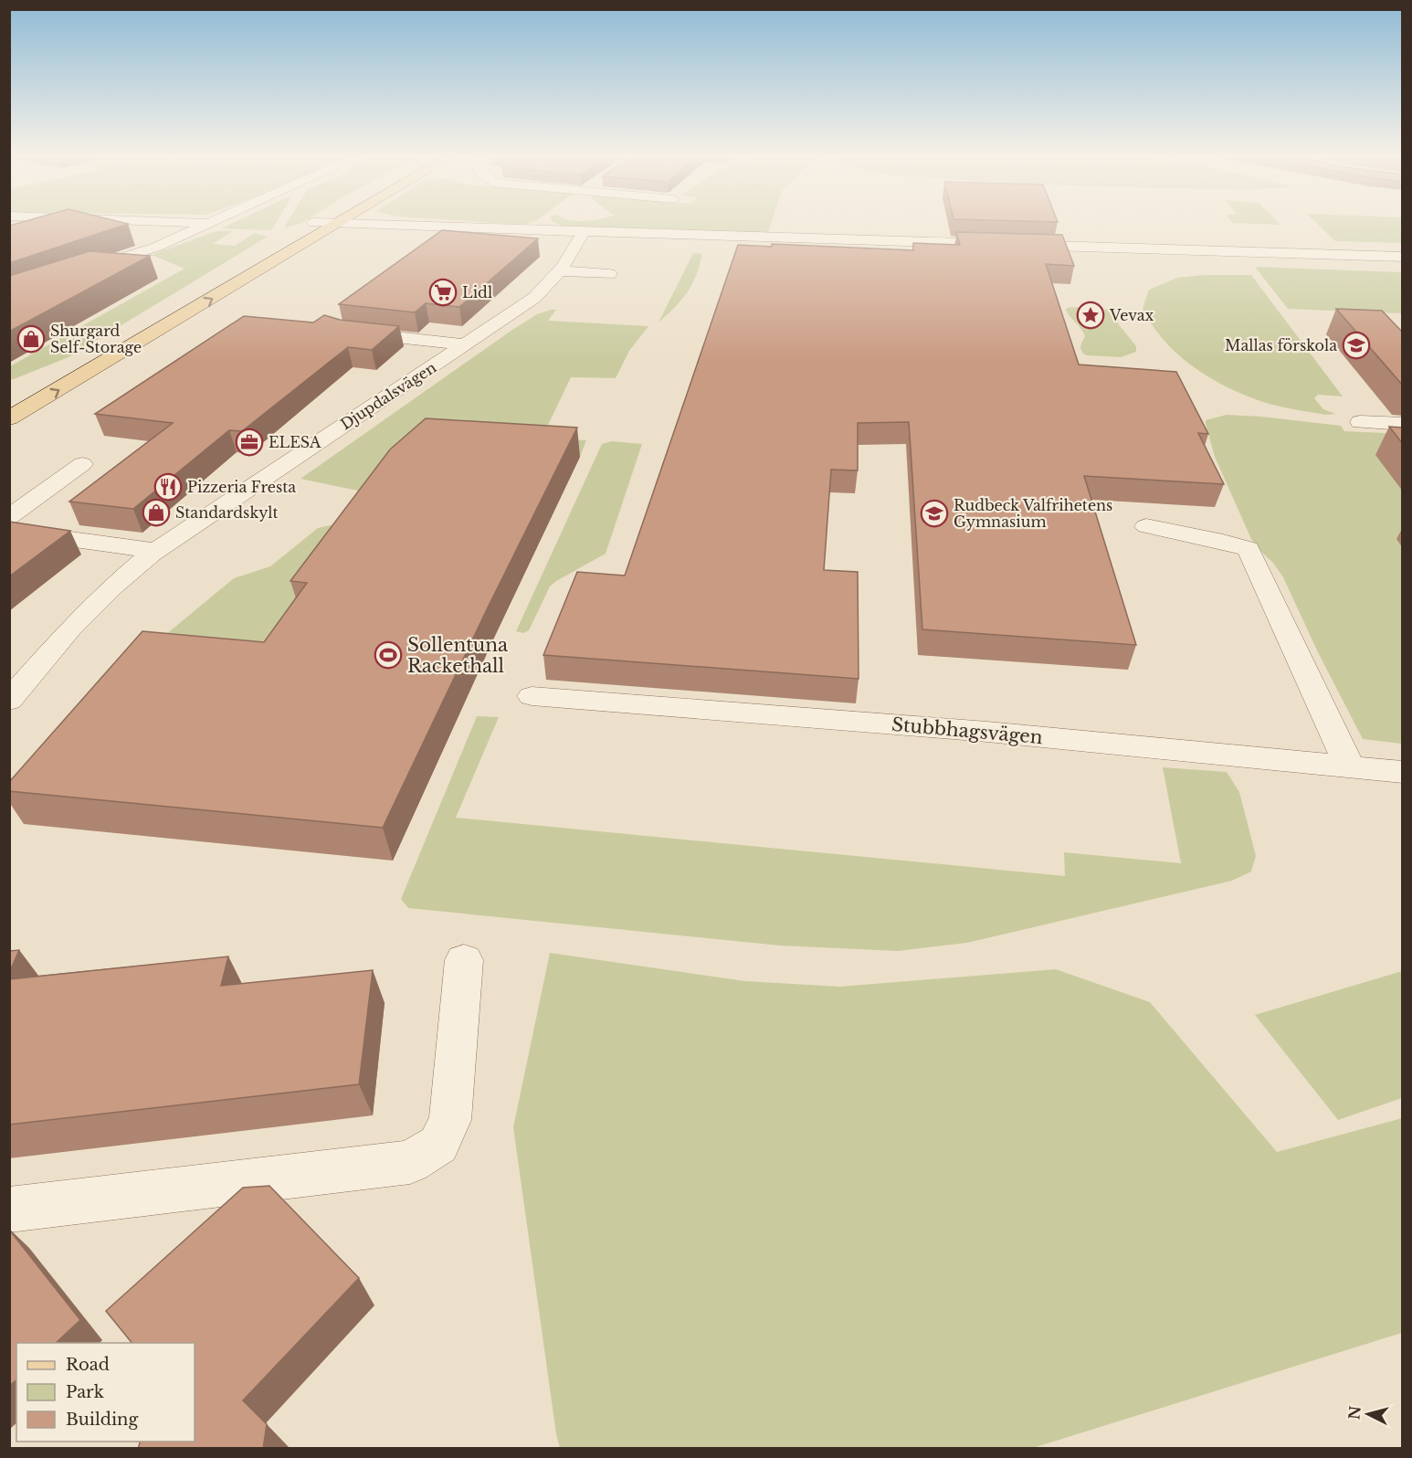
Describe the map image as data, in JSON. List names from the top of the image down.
{
  "streets": {
    "street": ["Djupdalsvägen", "Stubbhagsvägen"]
  },
  "places": {
    "supermarket": ["Lidl"],
    "place": ["Vevax"],
    "shop": ["Shurgard Self-Storage", "Standardskylt"],
    "school or university": ["Mallas förskola", "Rudbeck Valfrihetens Gymnasium"],
    "office": ["ELESA"],
    "restaurant": ["Pizzeria Fresta"],
    "sports": ["Sollentuna Rackethall"]
  },
  "legend": ["Road", "Park", "Building"],
  "north": "left"
}
